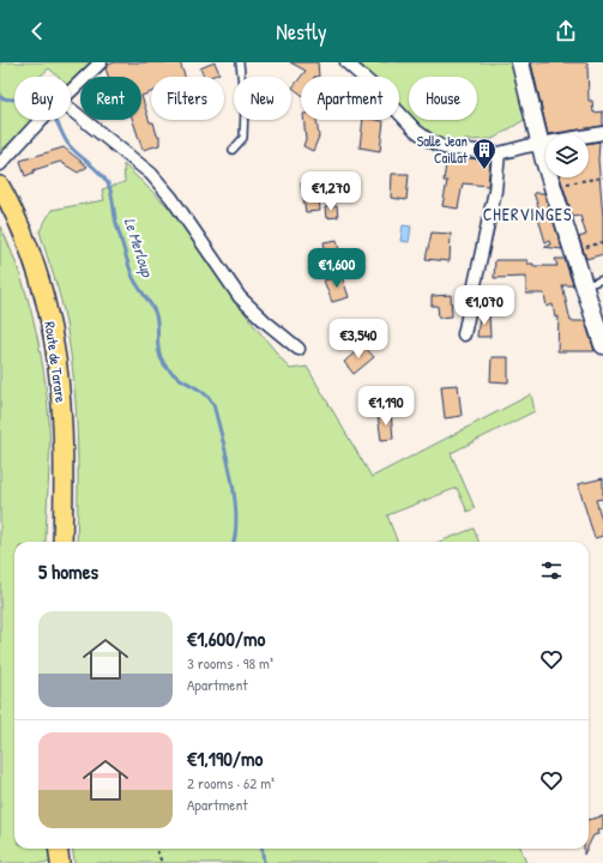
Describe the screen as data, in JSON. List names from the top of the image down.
{
  "streets": {
    "main road": ["Route de Tarare"]
  },
  "districts": ["CHERVINGES"],
  "water": ["Le Merloup"],
  "places": {
    "building": ["Salle Jean Caillat"]
  },
  "page": {
    "header": "Nestly",
    "chip": [
      "Buy",
      "Rent",
      "Filters",
      "New",
      "Apartment",
      "House"
    ],
    "price": [
      "€1,270",
      "€1,600",
      "€1,070",
      "€3,540",
      "€1,190"
    ],
    "heading": "5 homes",
    "list": [
      {
        "name": "€1,600/mo",
        "note": "3 rooms · 98 m² · Apartment"
      },
      {
        "name": "€1,190/mo",
        "note": "2 rooms · 62 m² · Apartment"
      }
    ]
  }
}
